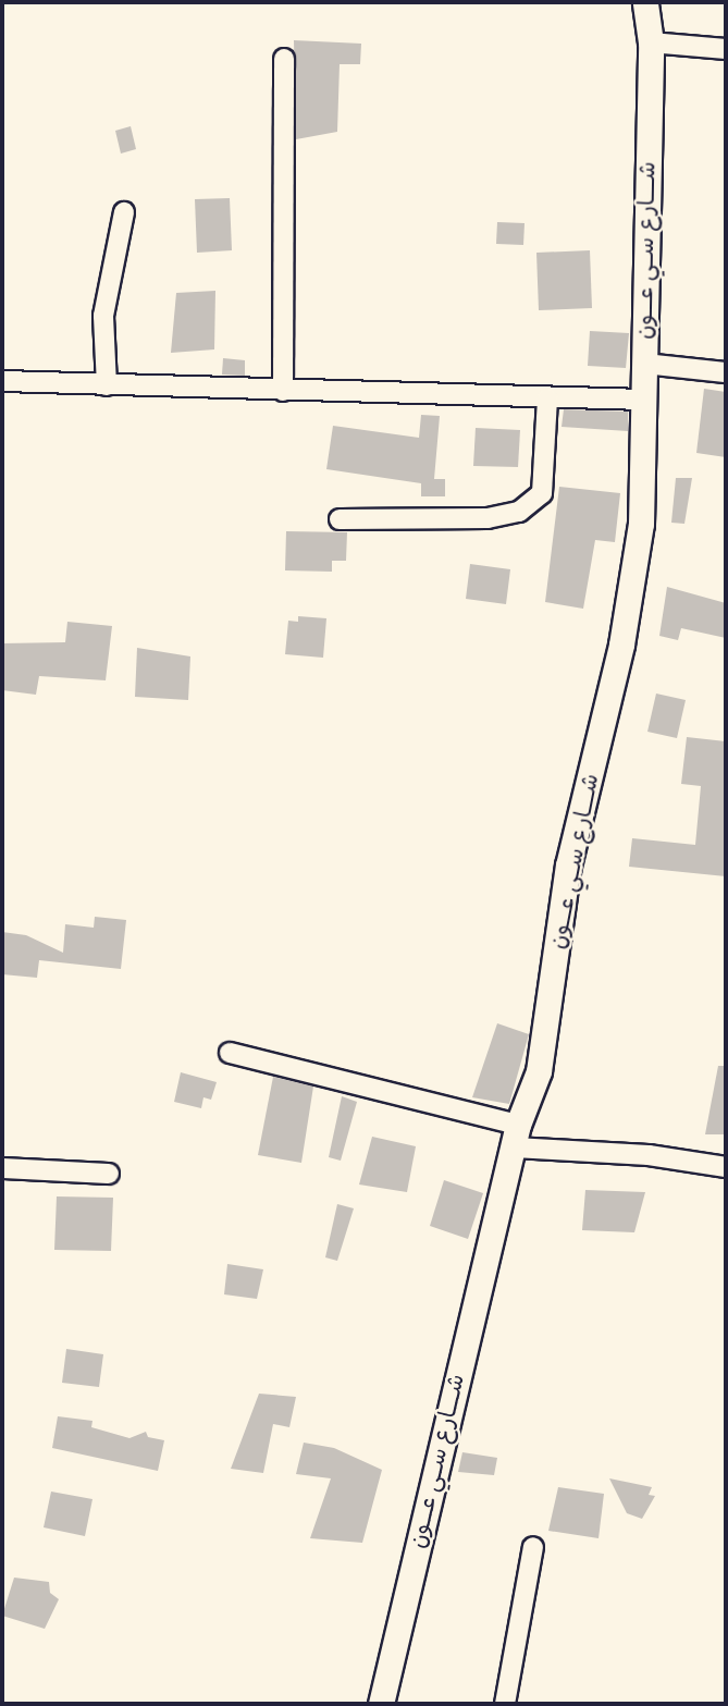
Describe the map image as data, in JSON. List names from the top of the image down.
{
  "streets": {
    "street": ["شــــارع ســي عـــون"]
  }
}
